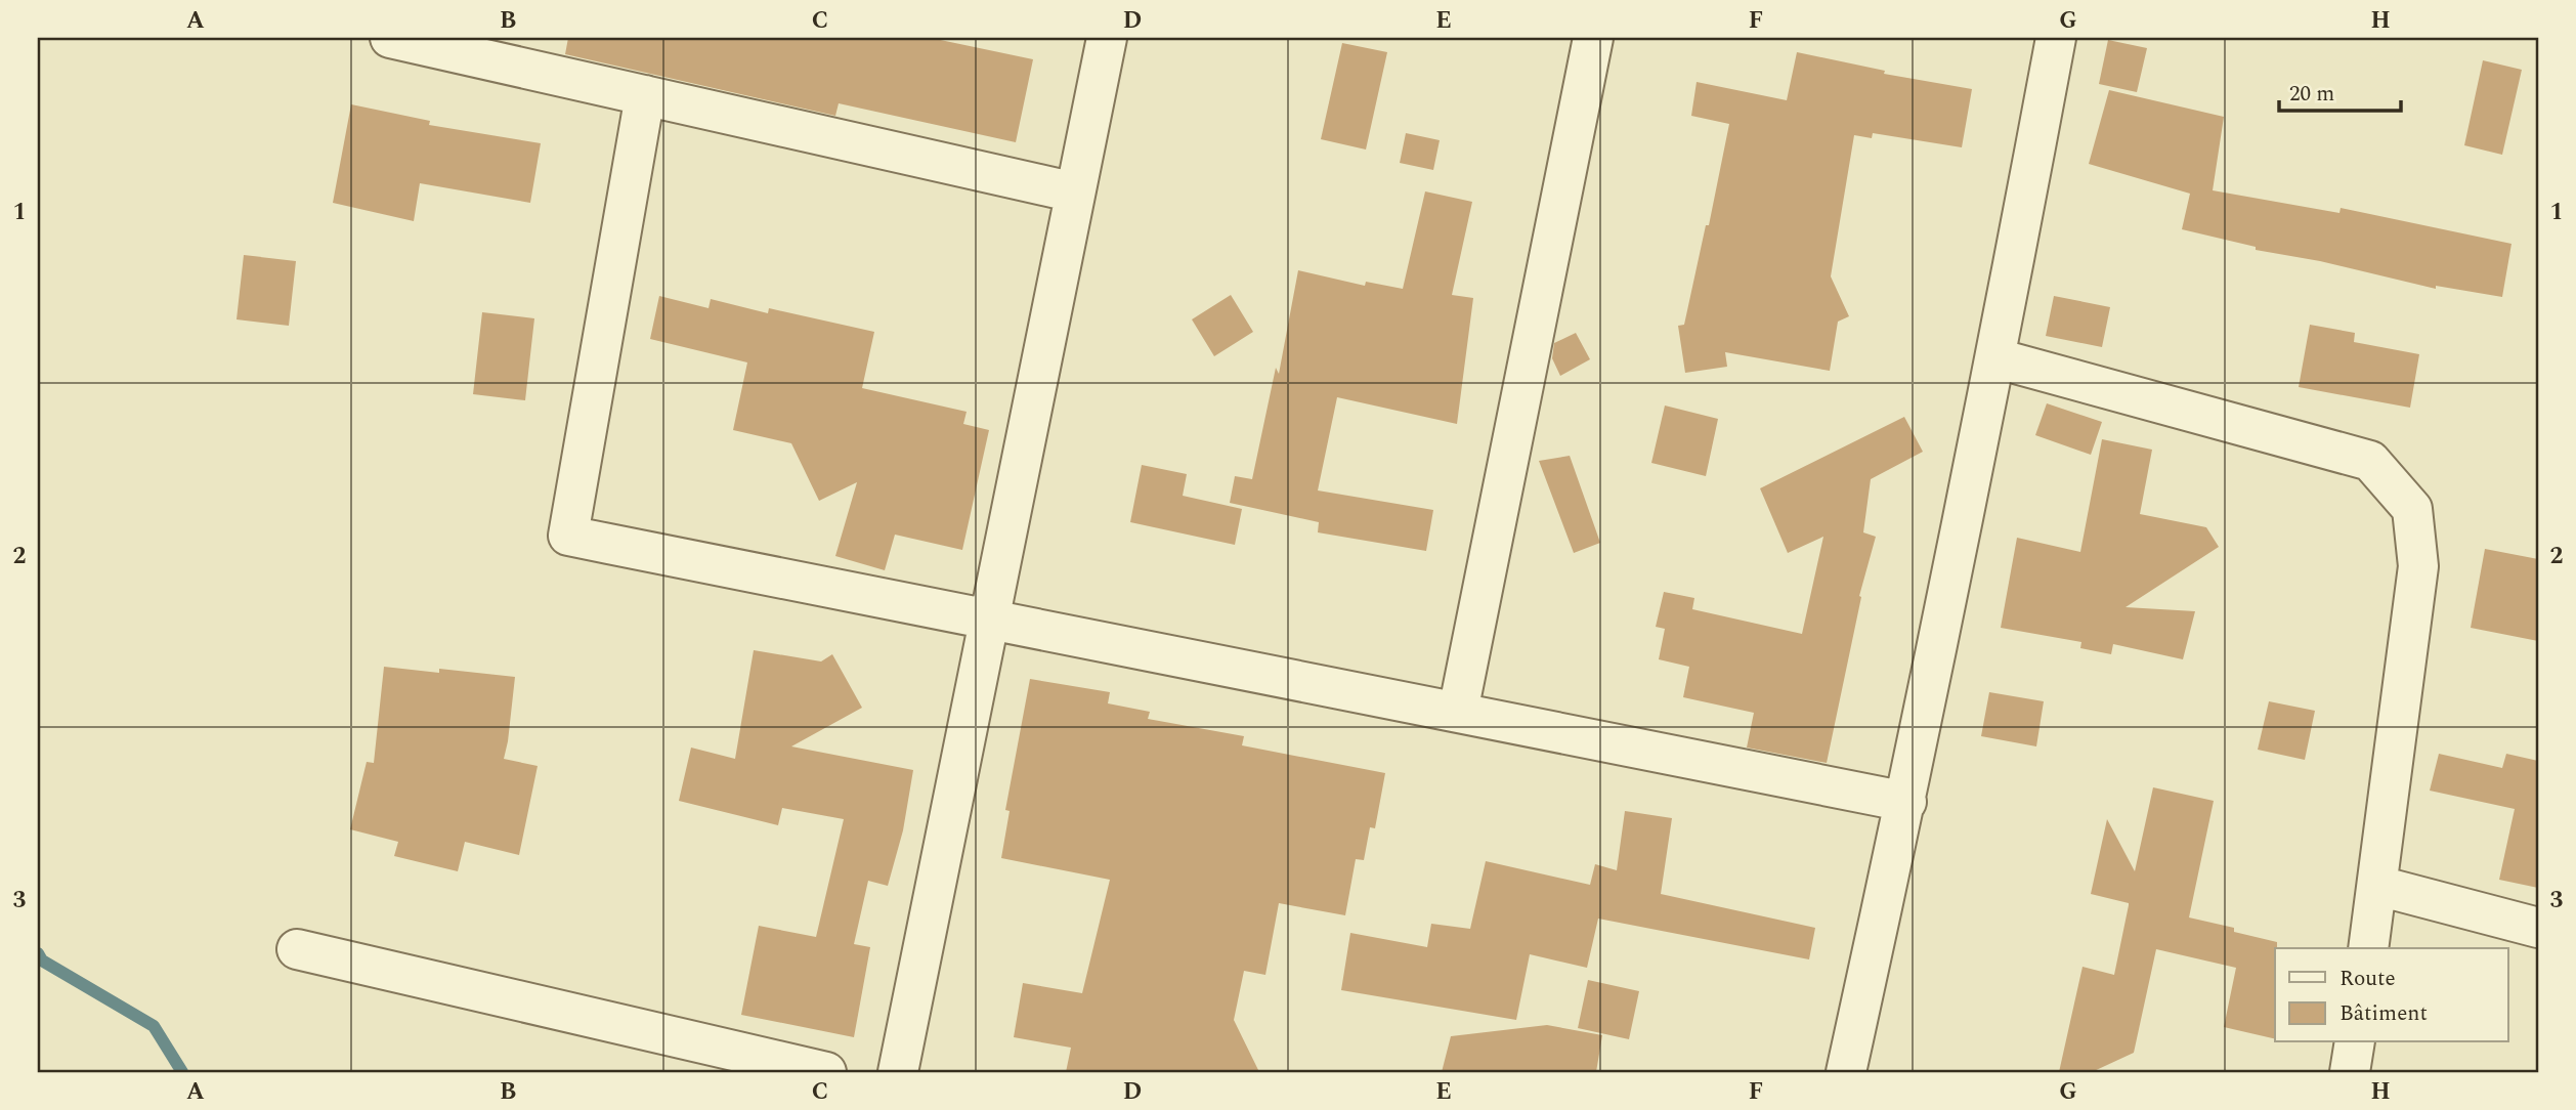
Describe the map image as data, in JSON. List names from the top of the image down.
{
  "legend": ["Route", "Bâtiment"],
  "scale_bar": "20 m",
  "grid": {
    "columns": [
      "A",
      "B",
      "C",
      "D",
      "E",
      "F",
      "G",
      "H"
    ],
    "rows": ["1", "2", "3"]
  }
}
